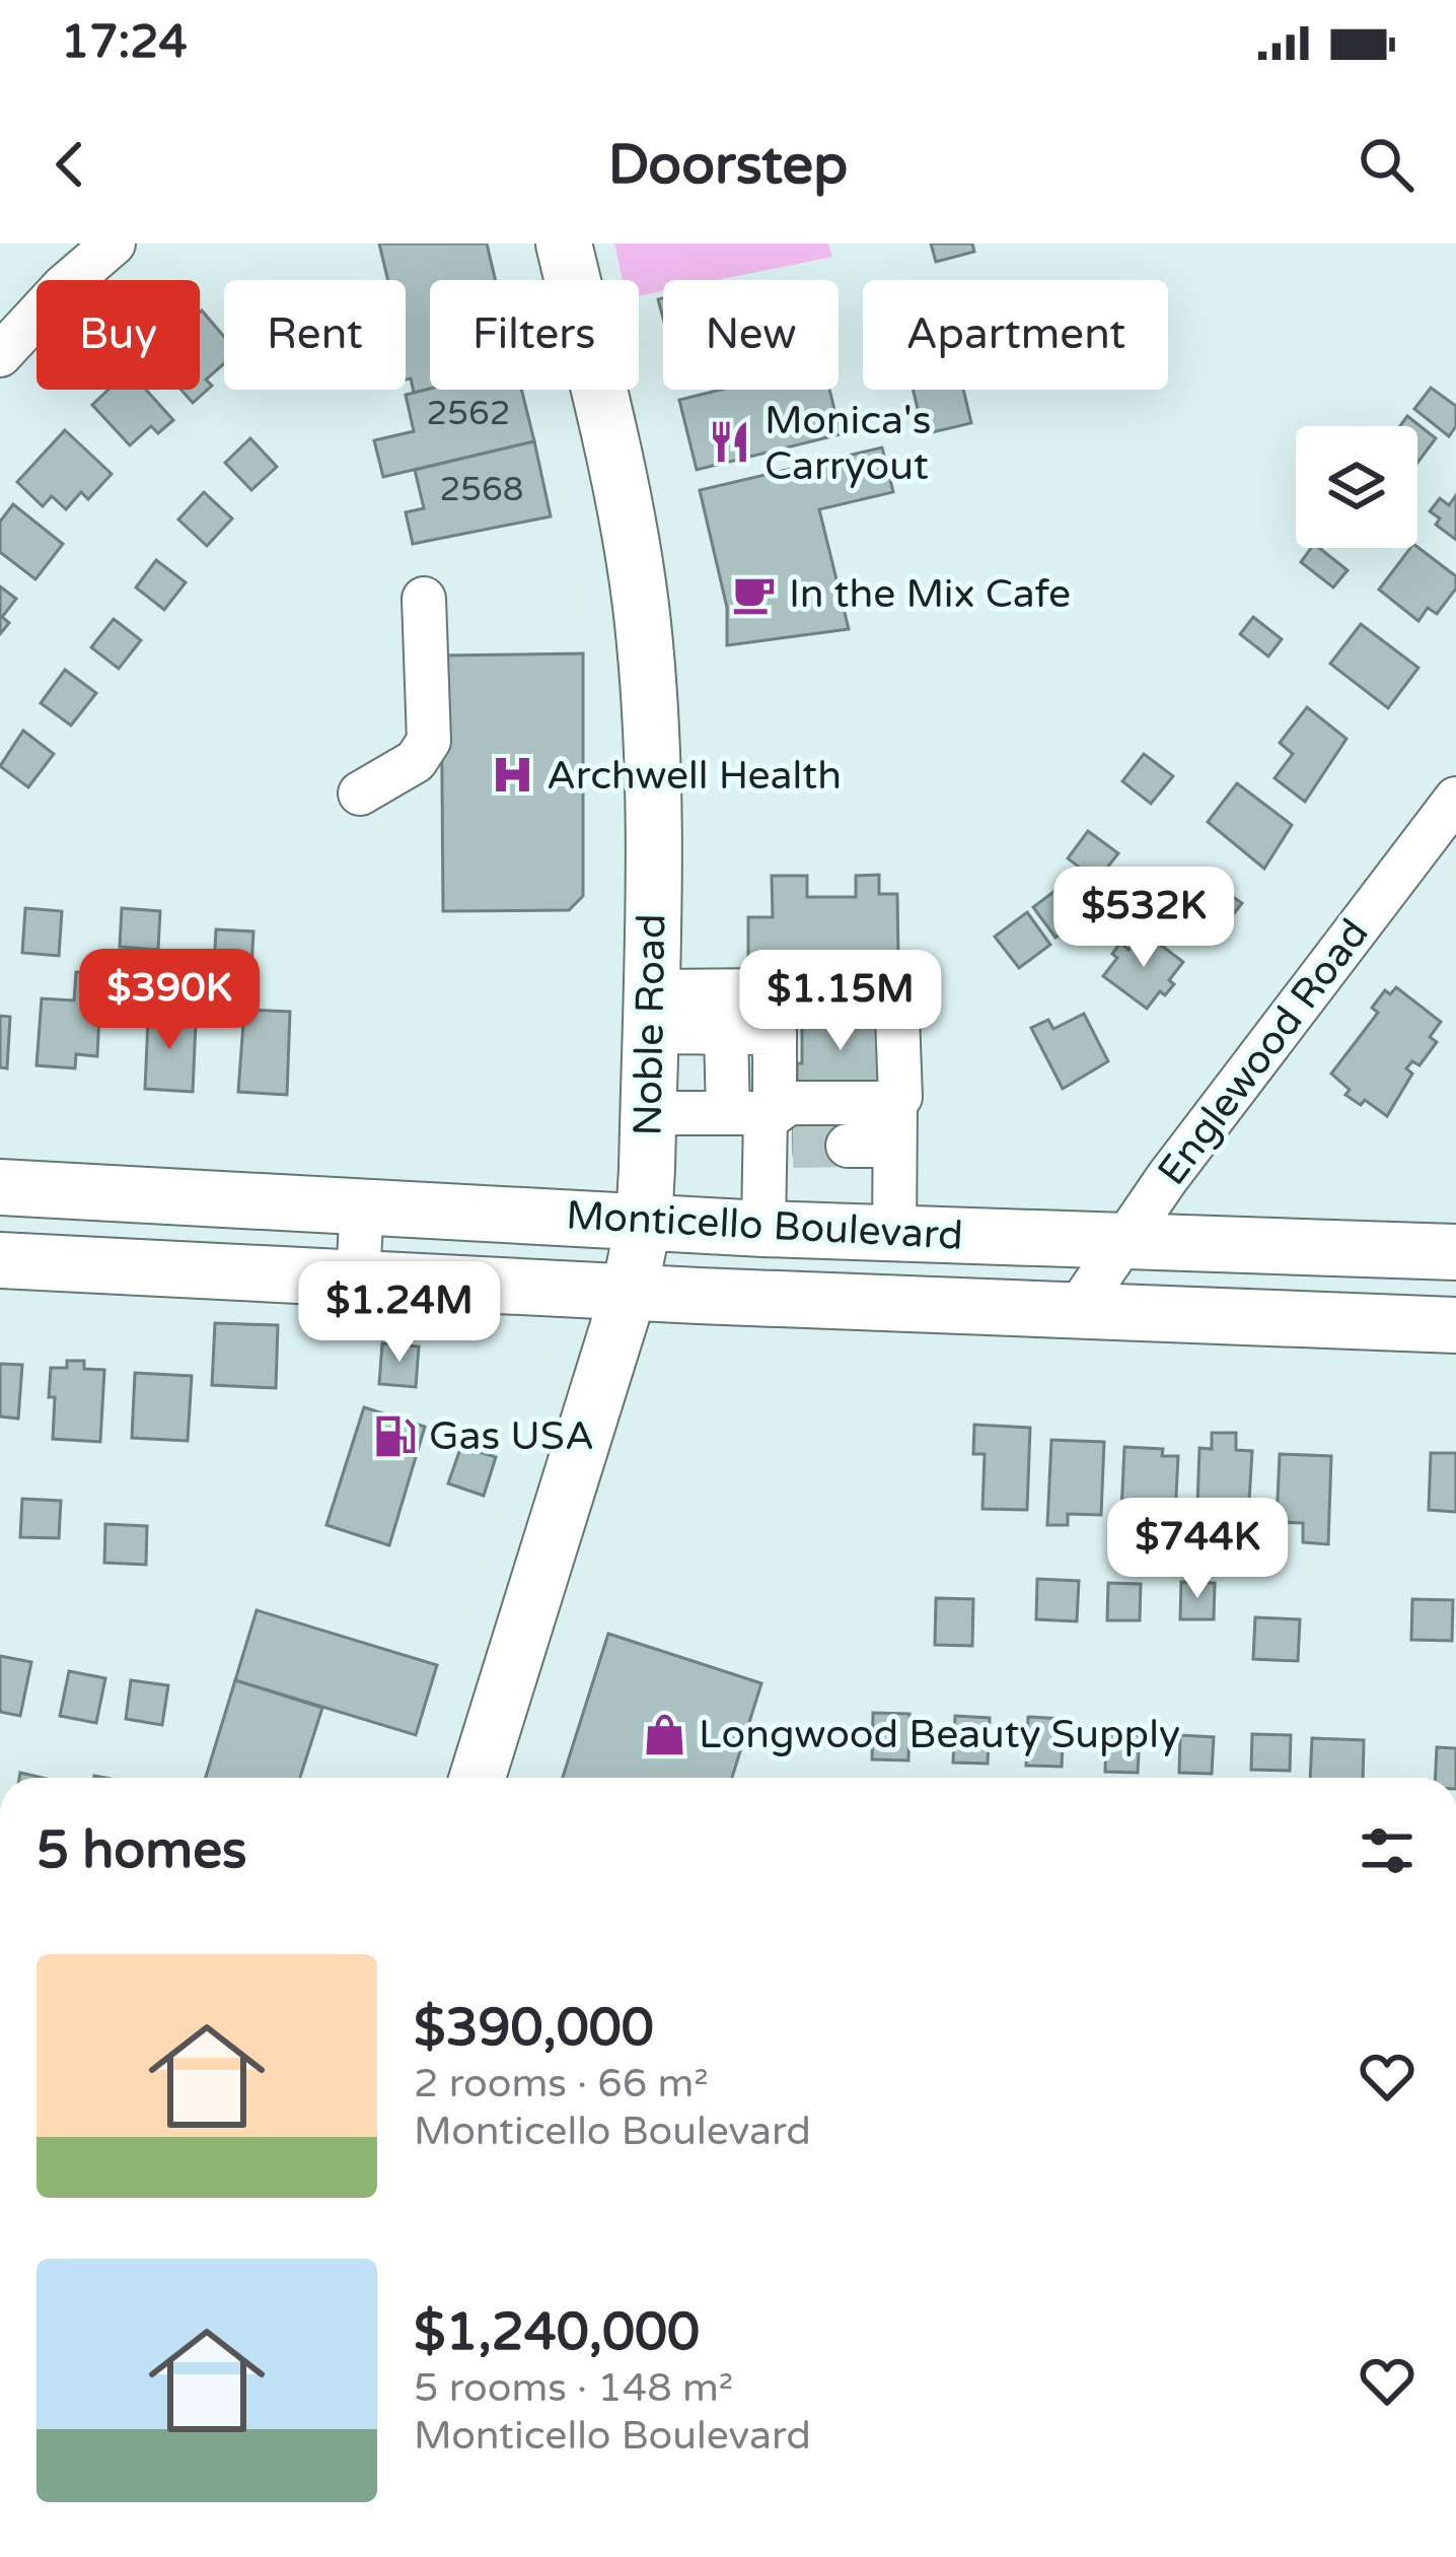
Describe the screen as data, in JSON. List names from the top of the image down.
{
  "streets": {
    "main road": ["Noble Road", "Monticello Boulevard"],
    "street": ["Englewood Road"]
  },
  "crossings": [
    ["Noble Road", "Monticello Boulevard"],
    ["Englewood Road", "Monticello Boulevard"]
  ],
  "places": {
    "restaurant": ["Monica's Carryout"],
    "cafe": ["In the Mix Cafe"],
    "hospital": ["Archwell Health"],
    "fuel station": ["Gas USA"],
    "shop": ["Longwood Beauty Supply"]
  },
  "house_numbers": ["2562", "2568"],
  "page": {
    "status": "17:24",
    "header": "Doorstep",
    "chip": [
      "Buy",
      "Rent",
      "Filters",
      "New",
      "Apartment"
    ],
    "price": [
      "$532K",
      "$390K",
      "$1.15M",
      "$1.24M",
      "$744K"
    ],
    "heading": "5 homes",
    "list": [
      {
        "name": "$390,000",
        "note": "2 rooms · 66 m² · Monticello Boulevard"
      },
      {
        "name": "$1,240,000",
        "note": "5 rooms · 148 m² · Monticello Boulevard"
      }
    ]
  }
}
